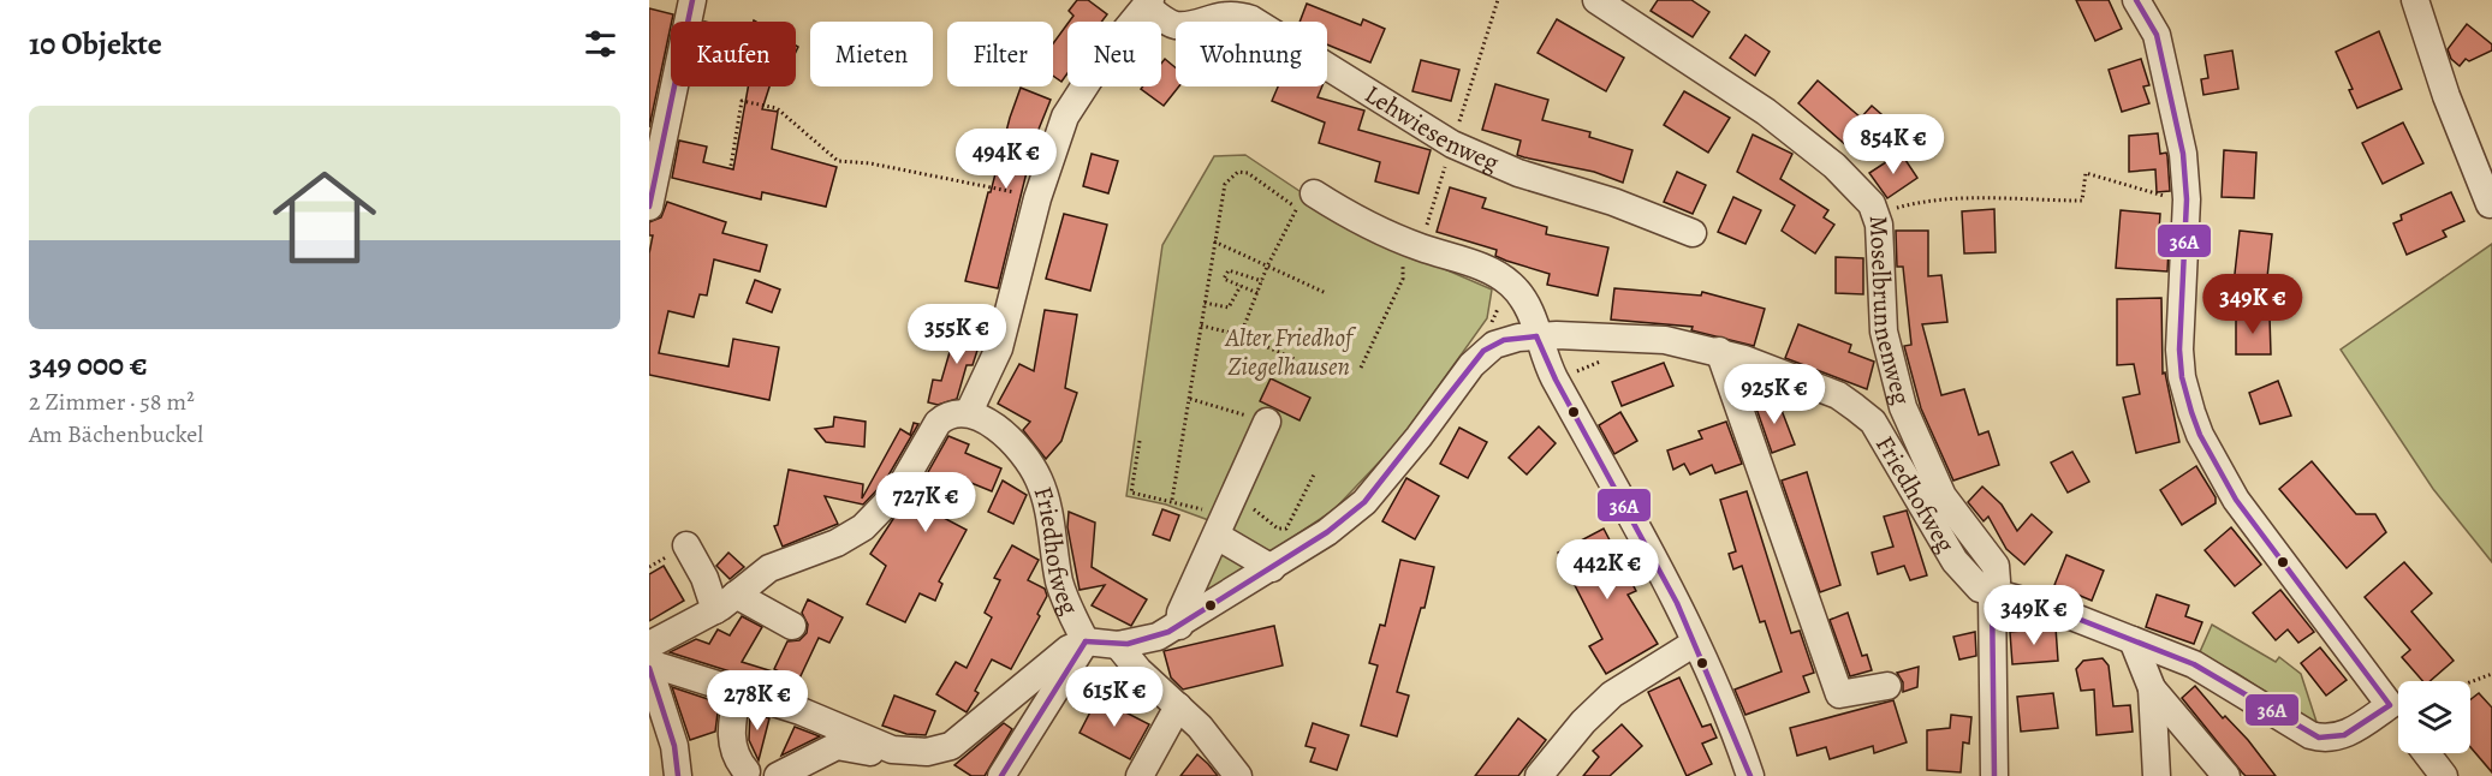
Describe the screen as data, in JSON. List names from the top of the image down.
{
  "streets": {
    "street": ["Lehwiesenweg", "Moselbrunnenweg", "Friedhofweg"]
  },
  "crossings": [
    ["Moselbrunnenweg", "Friedhofweg"]
  ],
  "parks": ["Alter Friedhof Ziegelhausen"],
  "lines": ["transit line 36A"],
  "page": {
    "heading": "10 Objekte",
    "chip": [
      "Kaufen",
      "Mieten",
      "Filter",
      "Neu",
      "Wohnung"
    ],
    "list": [
      {
        "name": "349 000 €",
        "note": "2 Zimmer · 58 m² · Am Bächenbuckel"
      }
    ],
    "price": [
      "854K €",
      "494K €",
      "349K €",
      "355K €",
      "925K €",
      "727K €",
      "442K €",
      "349K €",
      "615K €",
      "278K €"
    ]
  }
}
